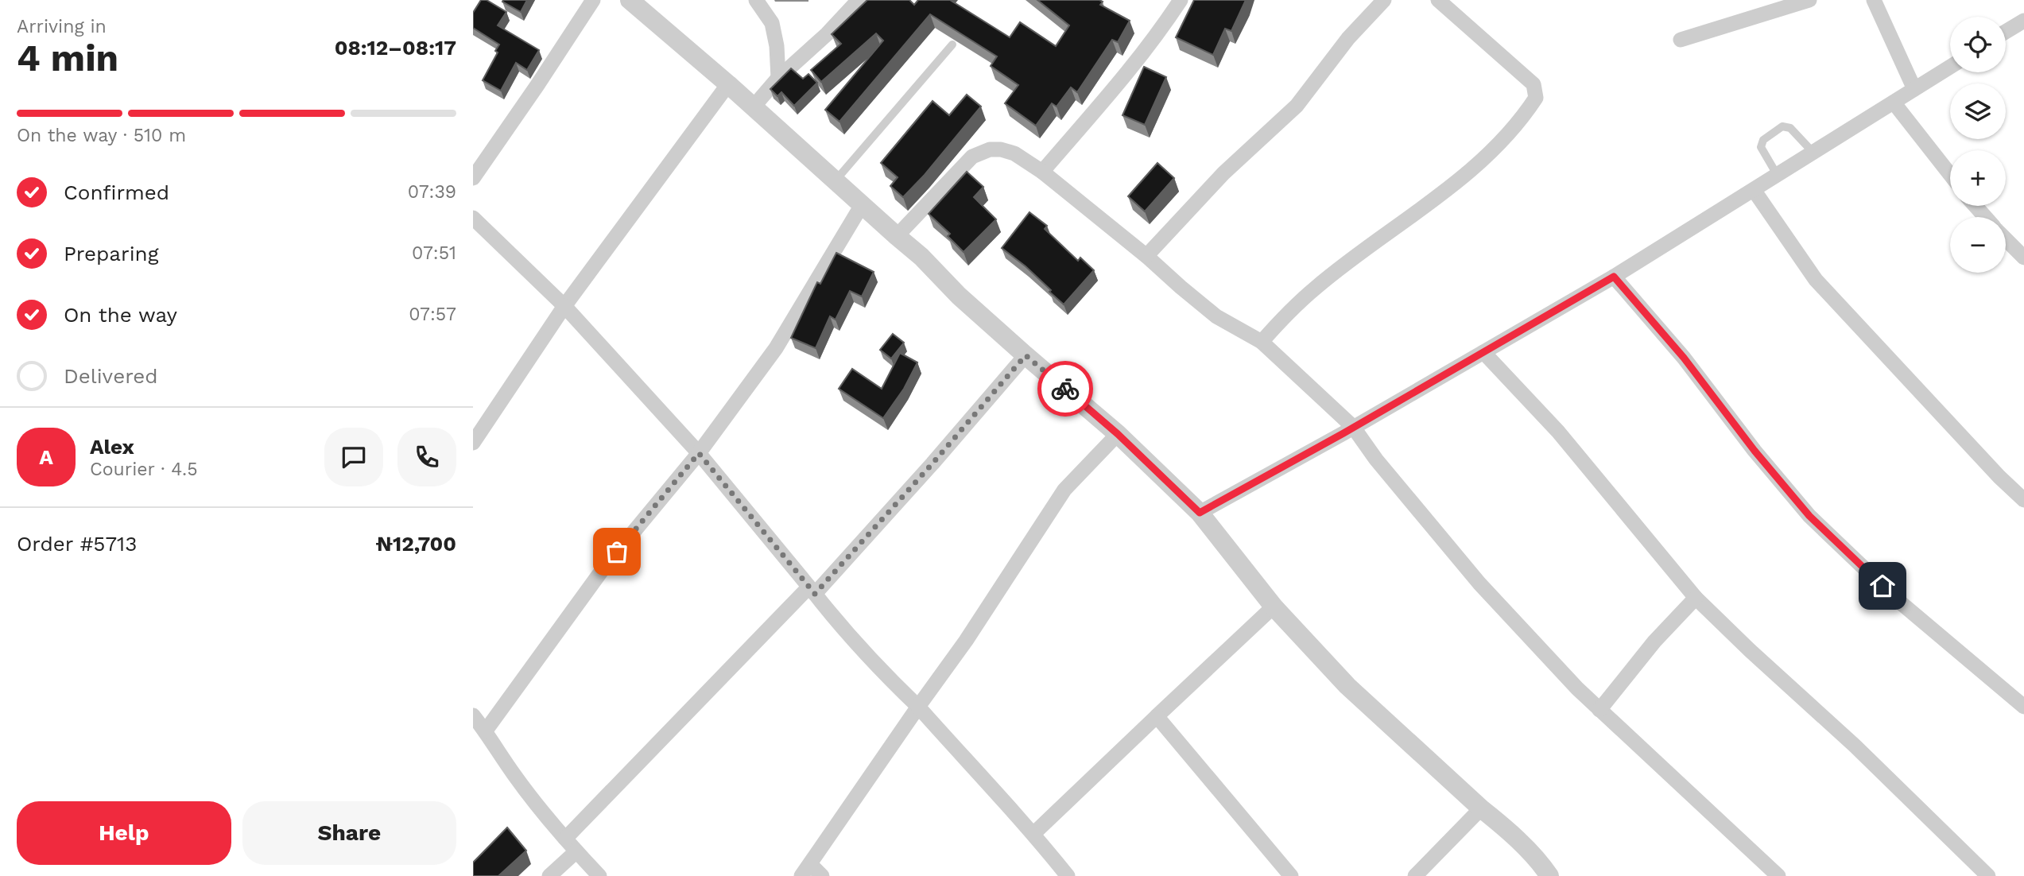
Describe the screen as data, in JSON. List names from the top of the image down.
{
  "page": {
    "heading": ["4 min", "Arriving in", "08:12–08:17"],
    "panel": [
      "Alex",
      "Courier · 4.5",
      "Order #5713",
      "₦12,700"
    ],
    "map_buttons": ["+", "−"],
    "bar": "On the way · 510 m",
    "list": [
      ["Confirmed", "07:39"],
      ["Preparing", "07:51"],
      ["On the way", "07:57"],
      "Delivered"
    ],
    "round": "A",
    "buttons": ["Help", "Share"]
  }
}
